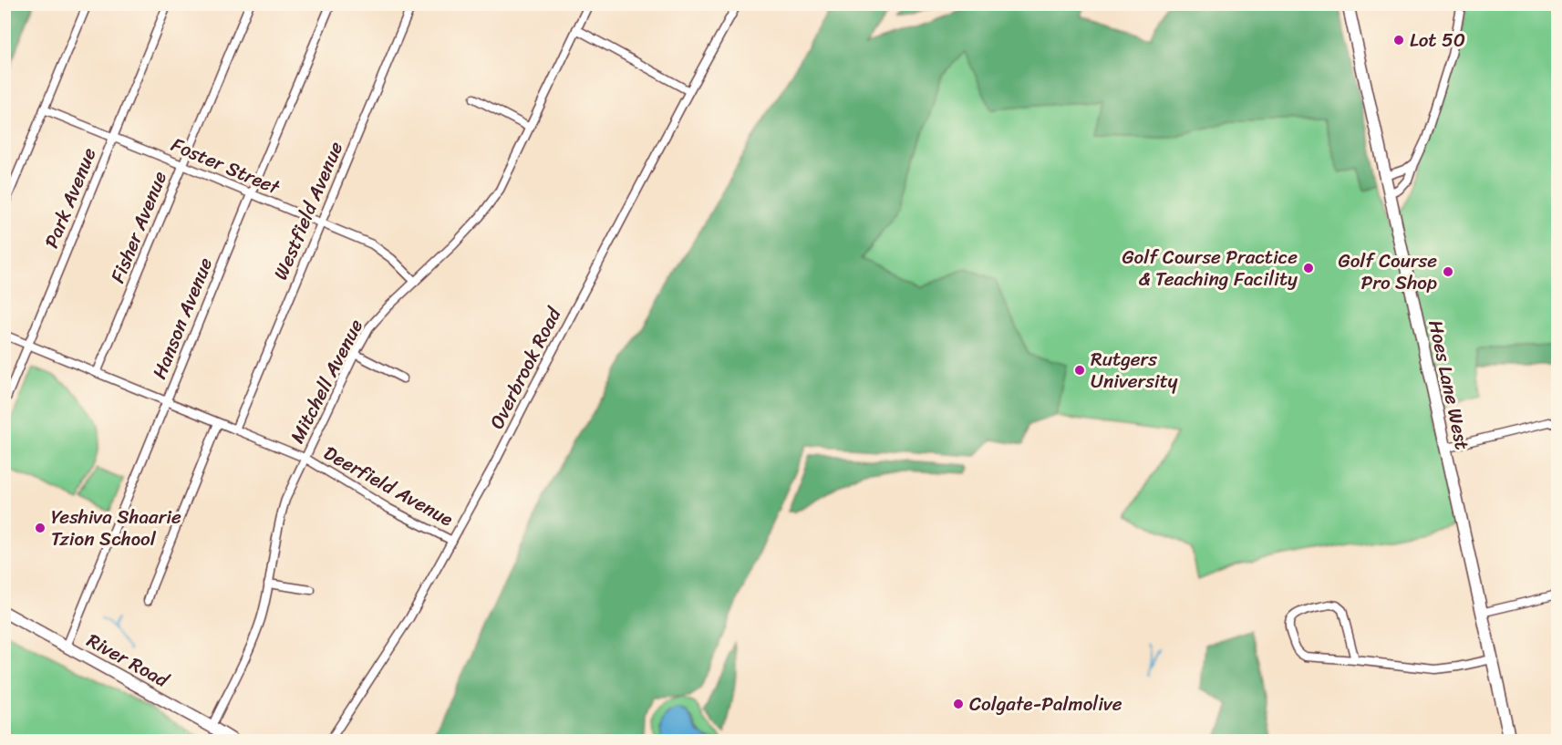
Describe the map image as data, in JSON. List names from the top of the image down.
{
  "streets": {
    "street": [
      "Foster Street",
      "Park Avenue",
      "Westfield Avenue",
      "Fisher Avenue",
      "Hanson Avenue",
      "Overbrook Road",
      "Mitchell Avenue",
      "Hoes Lane West",
      "Deerfield Avenue",
      "River Road"
    ]
  },
  "crossings": [
    ["Foster Street", "Park Avenue"],
    ["Foster Street", "Westfield Avenue"],
    ["Foster Street", "Fisher Avenue"],
    ["Foster Street", "Hanson Avenue"],
    ["Foster Street", "Mitchell Avenue"],
    ["Park Avenue", "Deerfield Avenue"],
    ["Westfield Avenue", "Deerfield Avenue"],
    ["Fisher Avenue", "Deerfield Avenue"],
    ["Hanson Avenue", "Deerfield Avenue"],
    ["Hanson Avenue", "River Road"],
    ["Overbrook Road", "Deerfield Avenue"],
    ["Mitchell Avenue", "Deerfield Avenue"],
    ["Mitchell Avenue", "River Road"]
  ],
  "places": [
    "Lot 50",
    "Golf Course Practice & Teaching Facility",
    "Golf Course Pro Shop",
    "Rutgers University",
    "Yeshiva Shaarie Tzion School",
    "Colgate-Palmolive"
  ]
}
